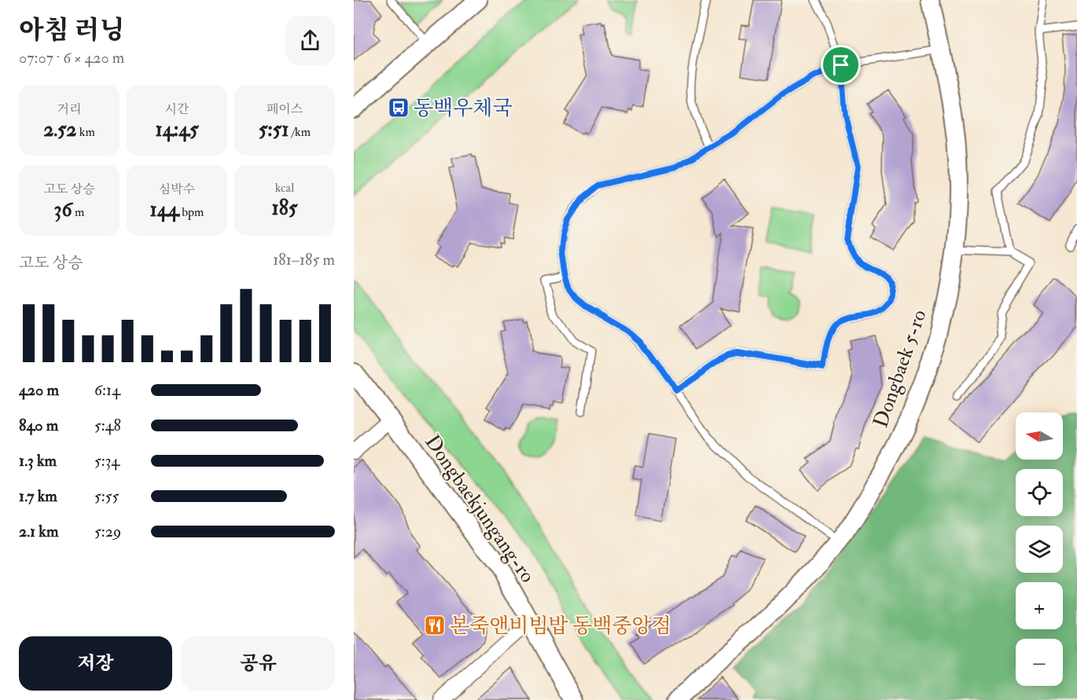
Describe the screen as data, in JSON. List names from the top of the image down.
{
  "streets": {
    "street": ["Dongbaek 5-ro", "Dongbaekjungang-ro"]
  },
  "places": {
    "bus stop": ["동백우체국"],
    "restaurant": ["본죽앤비빔밥 동백중앙점"]
  },
  "north": "left",
  "page": {
    "heading": ["아침 러닝", "07:07 · 6 × 420 m"],
    "stats": [
      ["거리", "2.52 km"],
      ["시간", "14:45"],
      ["페이스", "5:51 /km"],
      ["고도 상승", "36 m"],
      ["심박수", "144 bpm"],
      ["kcal", "185"]
    ],
    "chart": ["고도 상승", "181–185 m"],
    "list": [
      {
        "name": "420 m",
        "note": "6:14"
      },
      {
        "name": "840 m",
        "note": "5:48"
      },
      {
        "name": "1.3 km",
        "note": "5:34"
      },
      {
        "name": "1.7 km",
        "note": "5:55"
      },
      {
        "name": "2.1 km",
        "note": "5:29"
      }
    ],
    "map_buttons": ["+", "−"],
    "buttons": ["저장", "공유"]
  }
}
